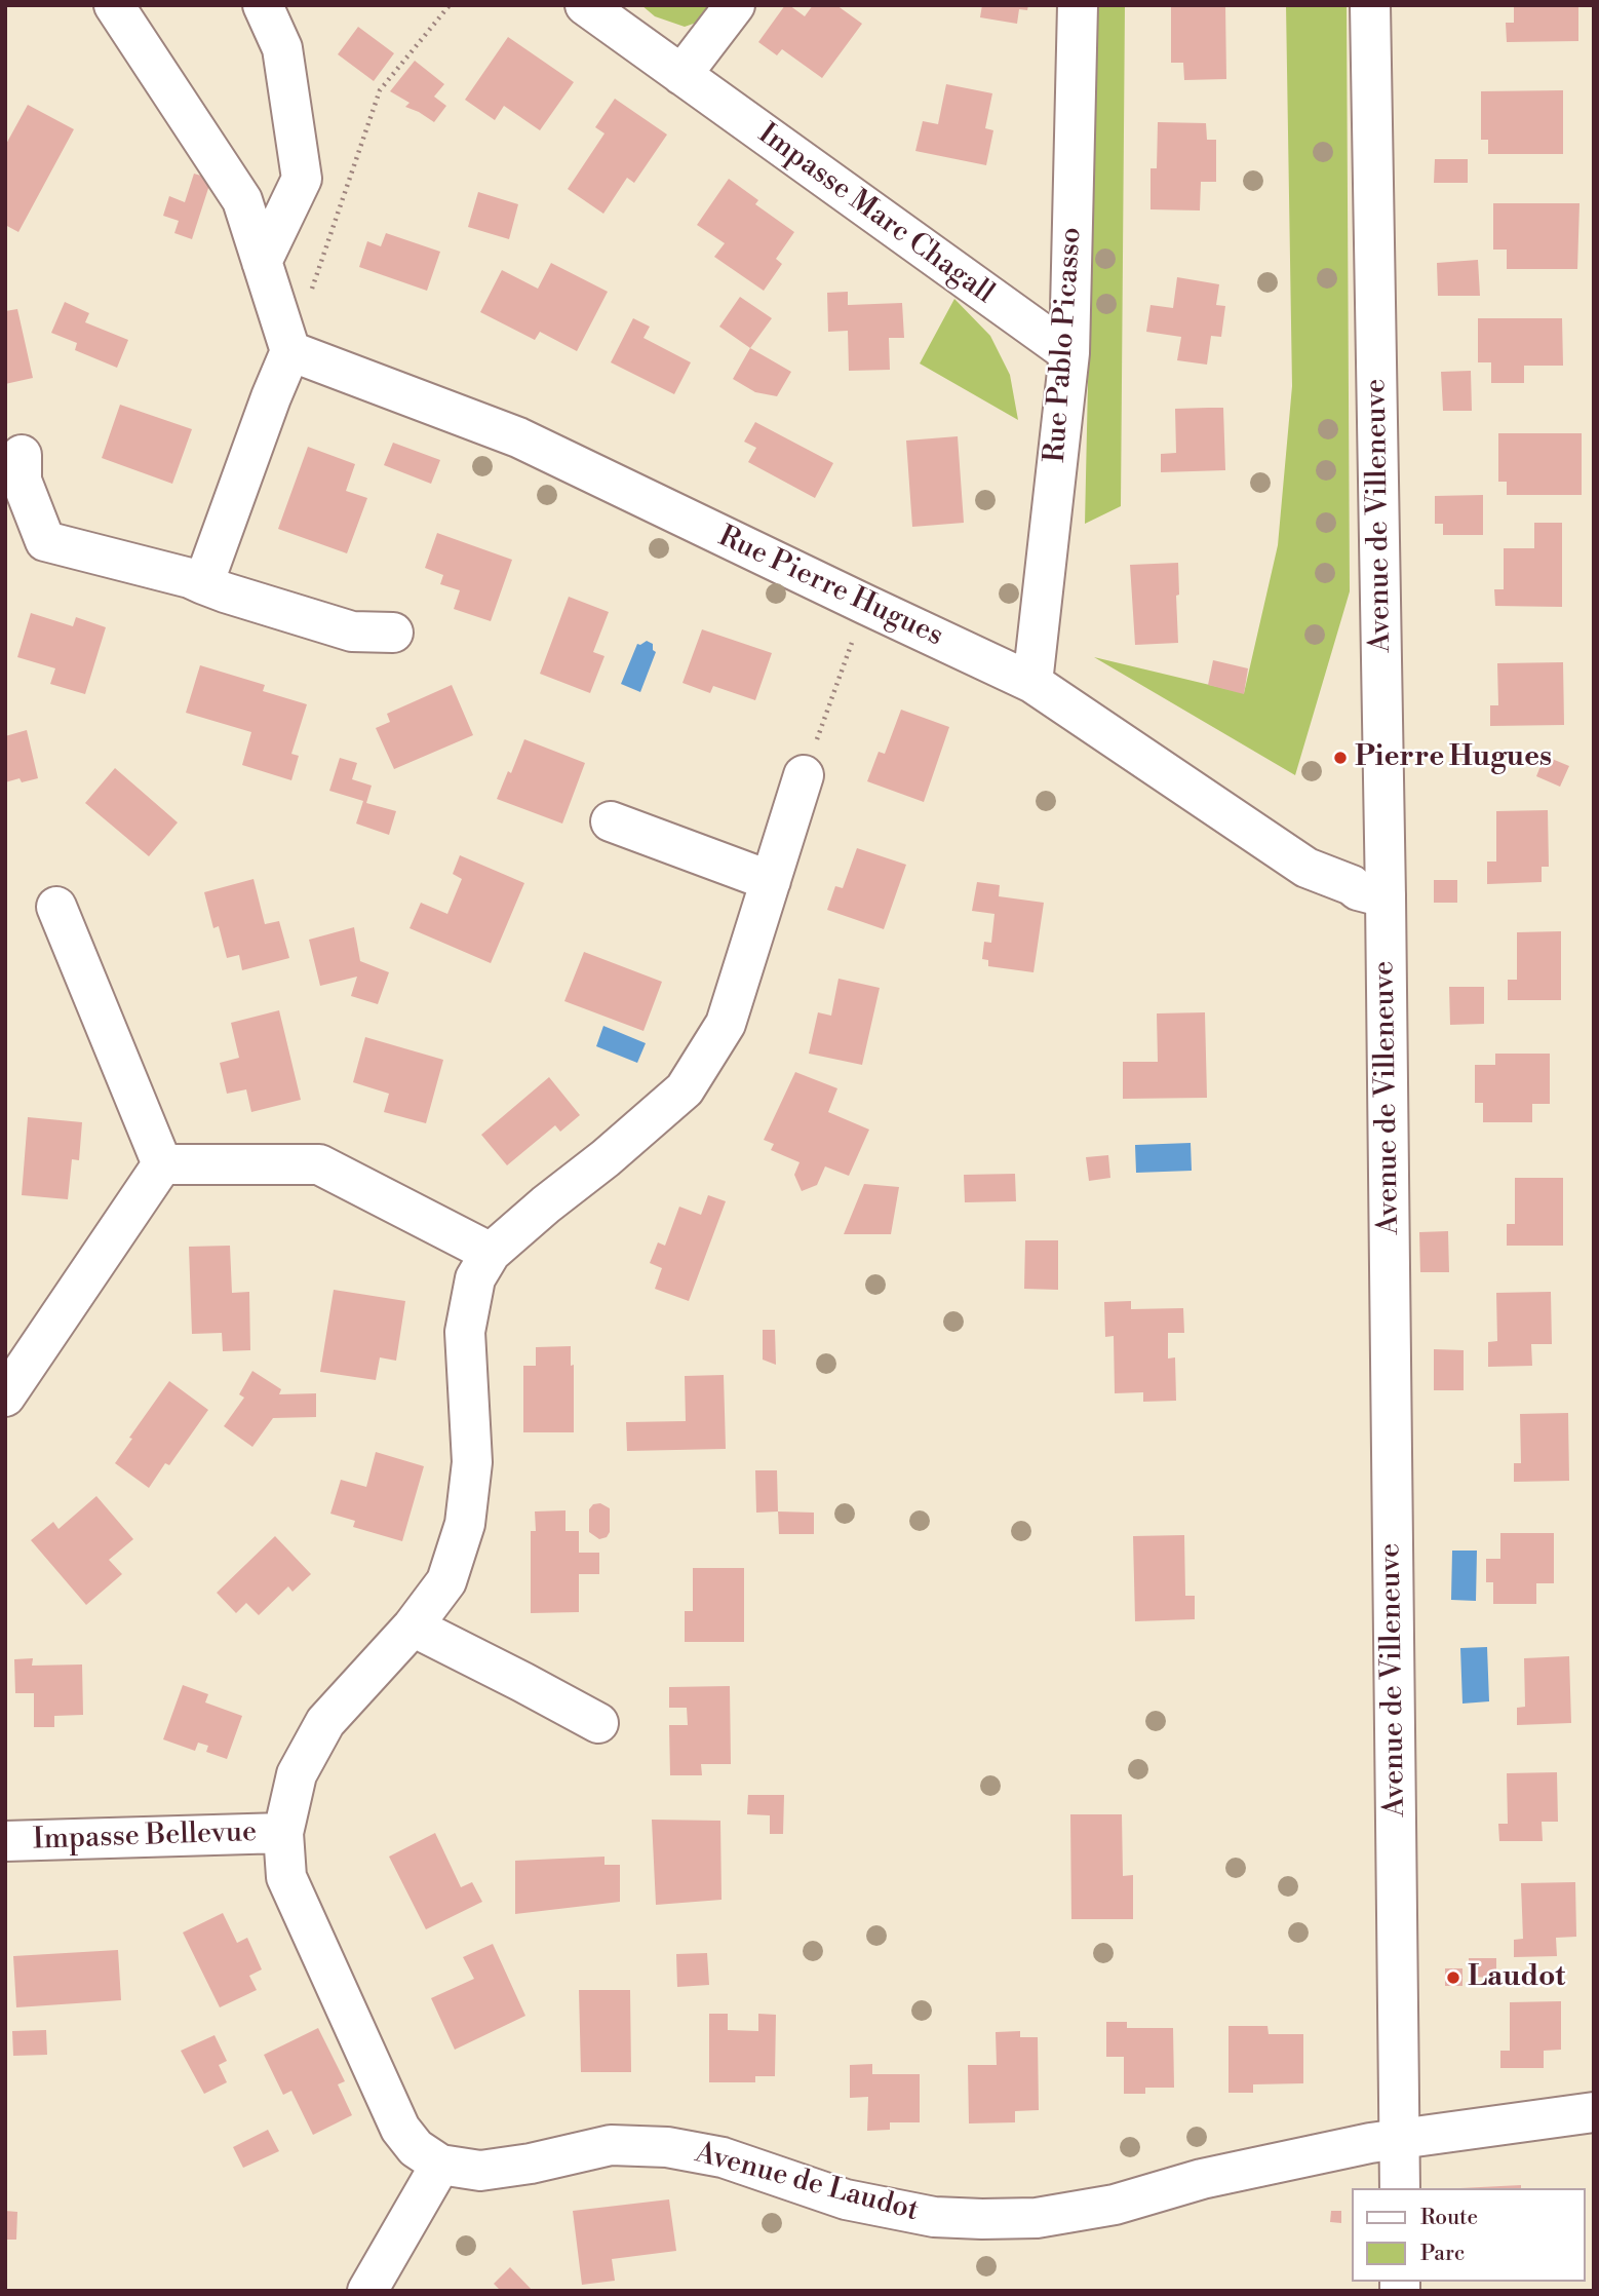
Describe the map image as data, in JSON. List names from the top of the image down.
{
  "streets": {
    "street": [
      "Impasse Marc Chagall",
      "Rue Pablo Picasso",
      "Avenue de Villeneuve",
      "Rue Pierre Hugues",
      "Impasse Bellevue",
      "Avenue de Laudot"
    ]
  },
  "crossings": [
    ["Impasse Marc Chagall", "Rue Pablo Picasso"],
    ["Rue Pablo Picasso", "Rue Pierre Hugues"],
    ["Avenue de Villeneuve", "Rue Pierre Hugues"],
    ["Avenue de Villeneuve", "Avenue de Laudot"]
  ],
  "places": ["Pierre Hugues", "Laudot"],
  "legend": ["Route", "Parc"]
}
